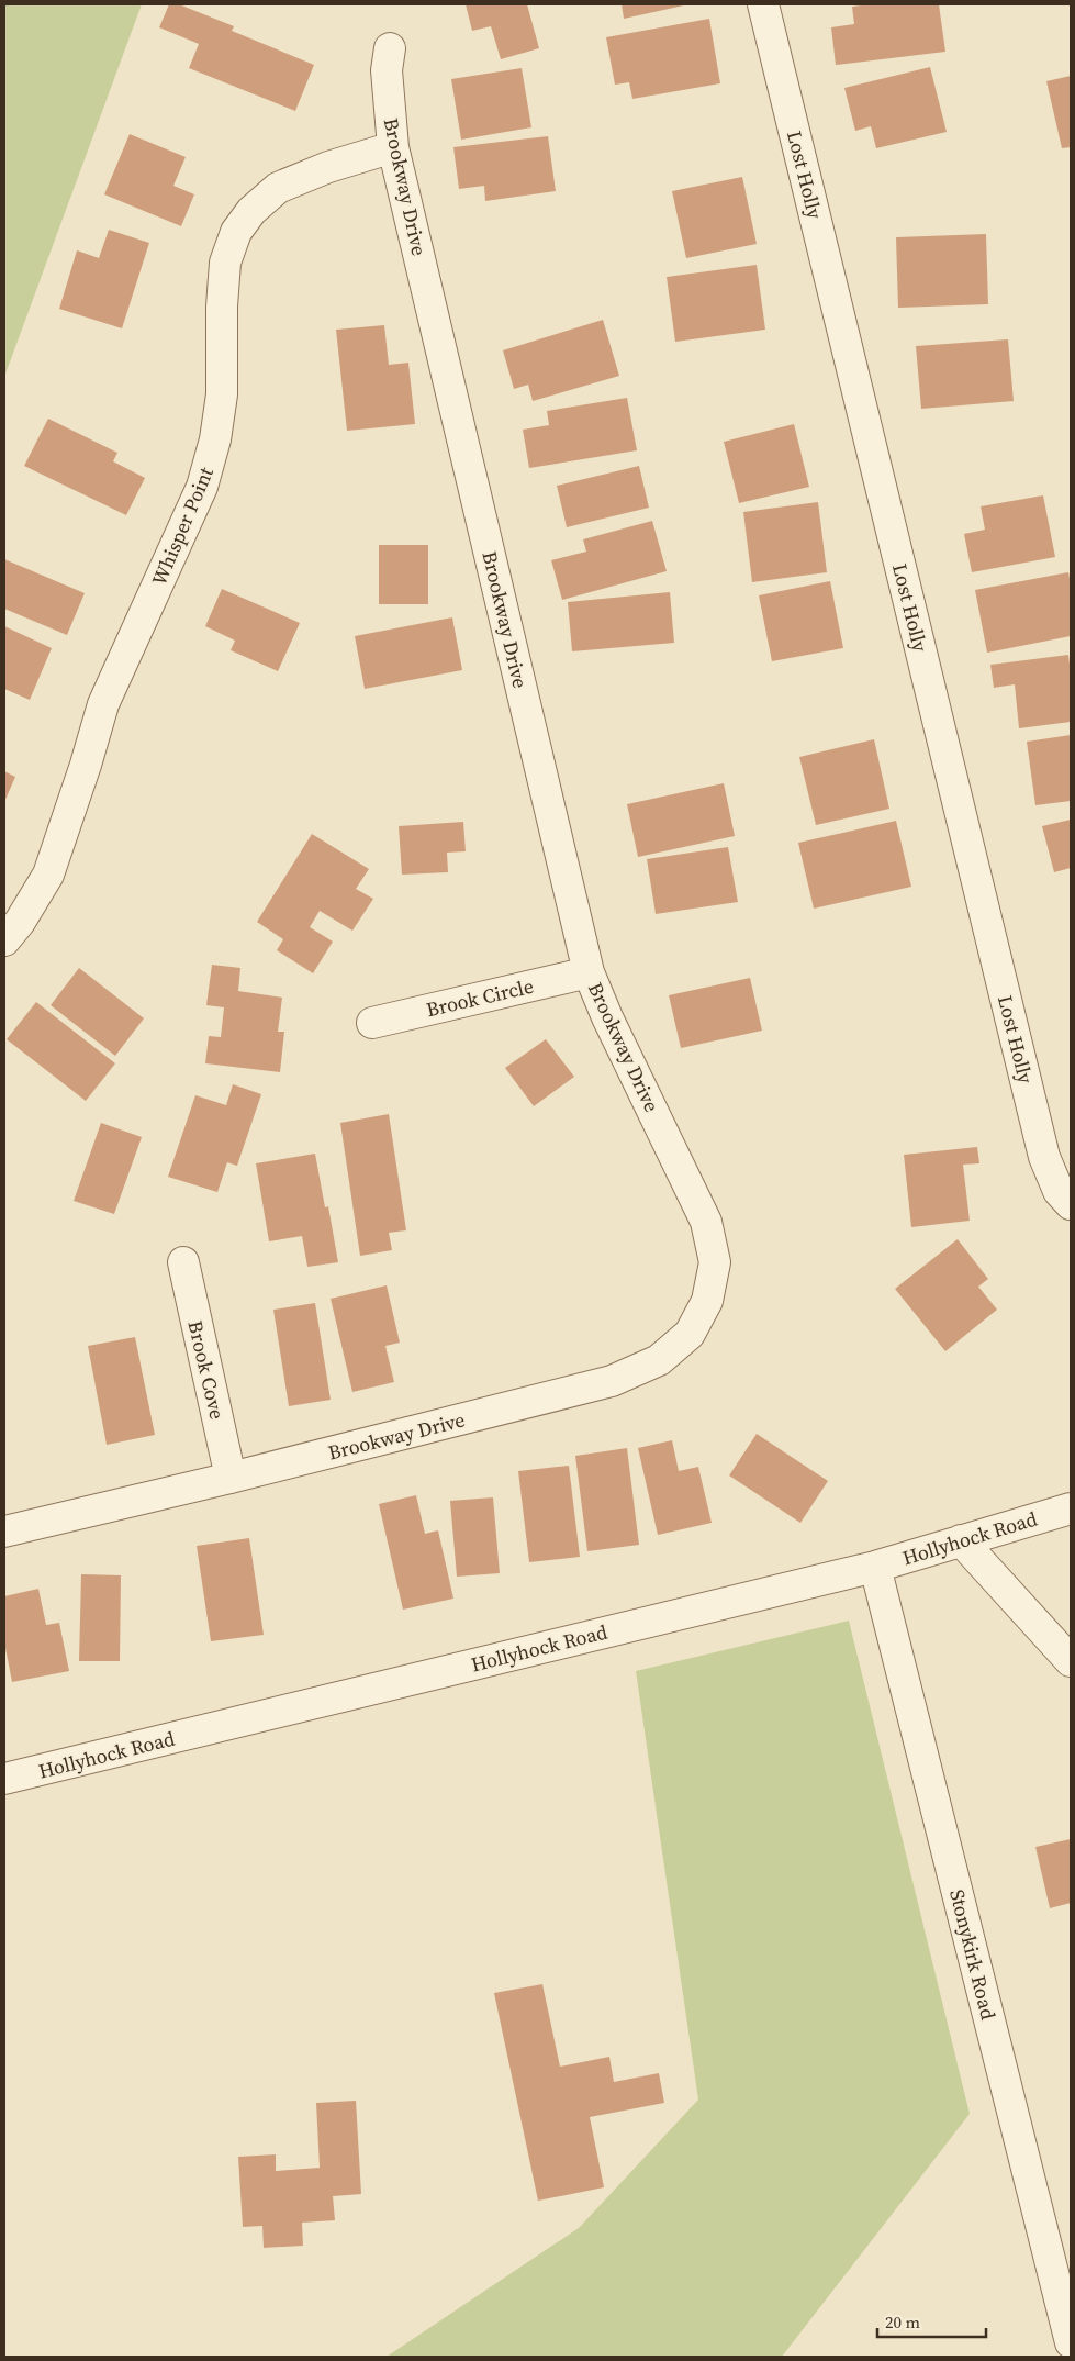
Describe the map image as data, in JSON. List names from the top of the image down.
{
  "streets": {
    "street": [
      "Lost Holly",
      "Brookway Drive",
      "Whisper Point",
      "Brook Circle",
      "Brook Cove",
      "Hollyhock Road",
      "Stonykirk Road"
    ]
  },
  "crossings": [
    ["Brookway Drive", "Whisper Point"],
    ["Brookway Drive", "Brook Circle"],
    ["Brookway Drive", "Brook Cove"],
    ["Hollyhock Road", "Stonykirk Road"]
  ],
  "scale_bar": "20 m"
}
